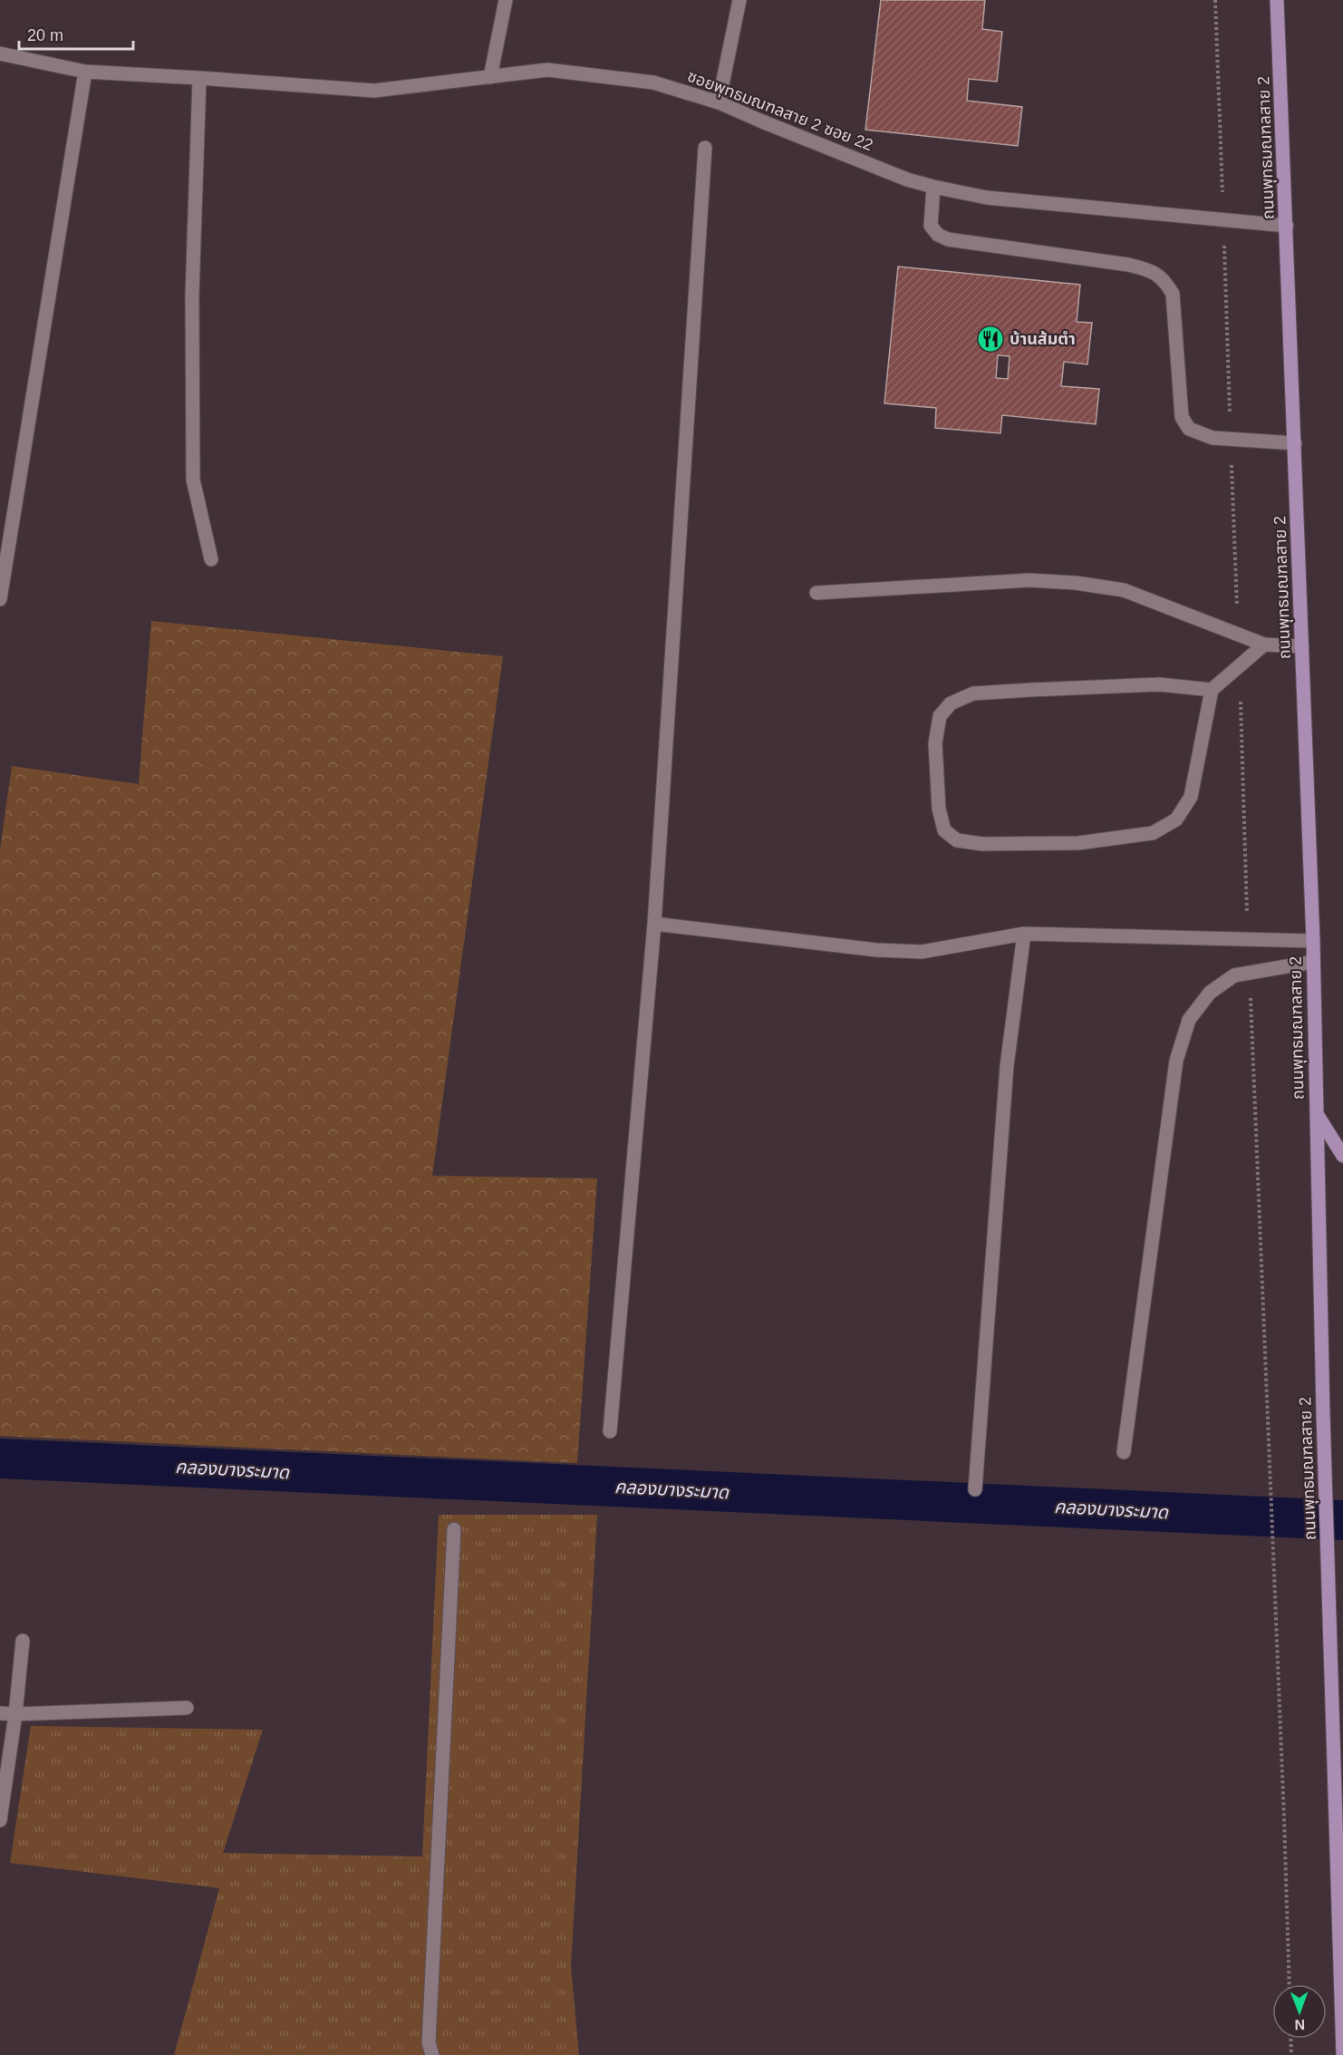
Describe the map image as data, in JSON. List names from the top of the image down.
{
  "streets": {
    "main road": ["ถนนพุทธมณฑลสาย 2"],
    "street": ["ซอยพุทธมณฑลสาย 2 ซอย 22"]
  },
  "crossings": [
    ["ซอยพุทธมณฑลสาย 2 ซอย 22", "ถนนพุทธมณฑลสาย 2"]
  ],
  "water": ["คลองบางระมาด"],
  "places": {
    "restaurant": ["บ้านส้มตำ"]
  },
  "scale_bar": "20 m",
  "north": "bottom"
}
